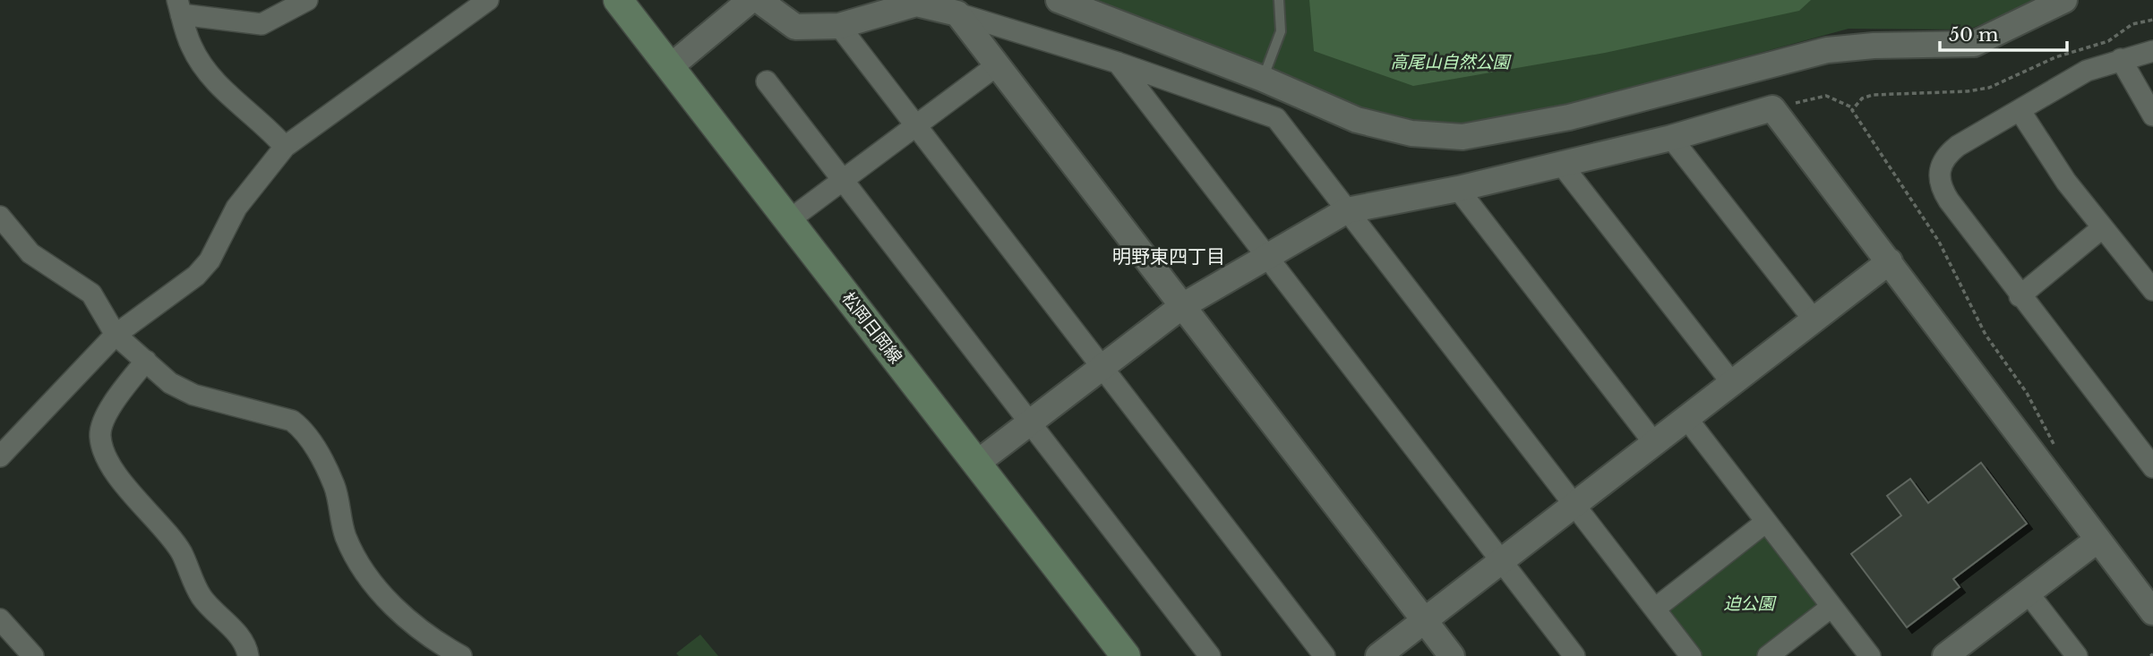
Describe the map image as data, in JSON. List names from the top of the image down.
{
  "streets": {
    "main road": ["松岡日岡線"]
  },
  "districts": ["明野東四丁目"],
  "parks": ["高尾山自然公園", "迫公園"],
  "scale_bar": "50 m"
}
